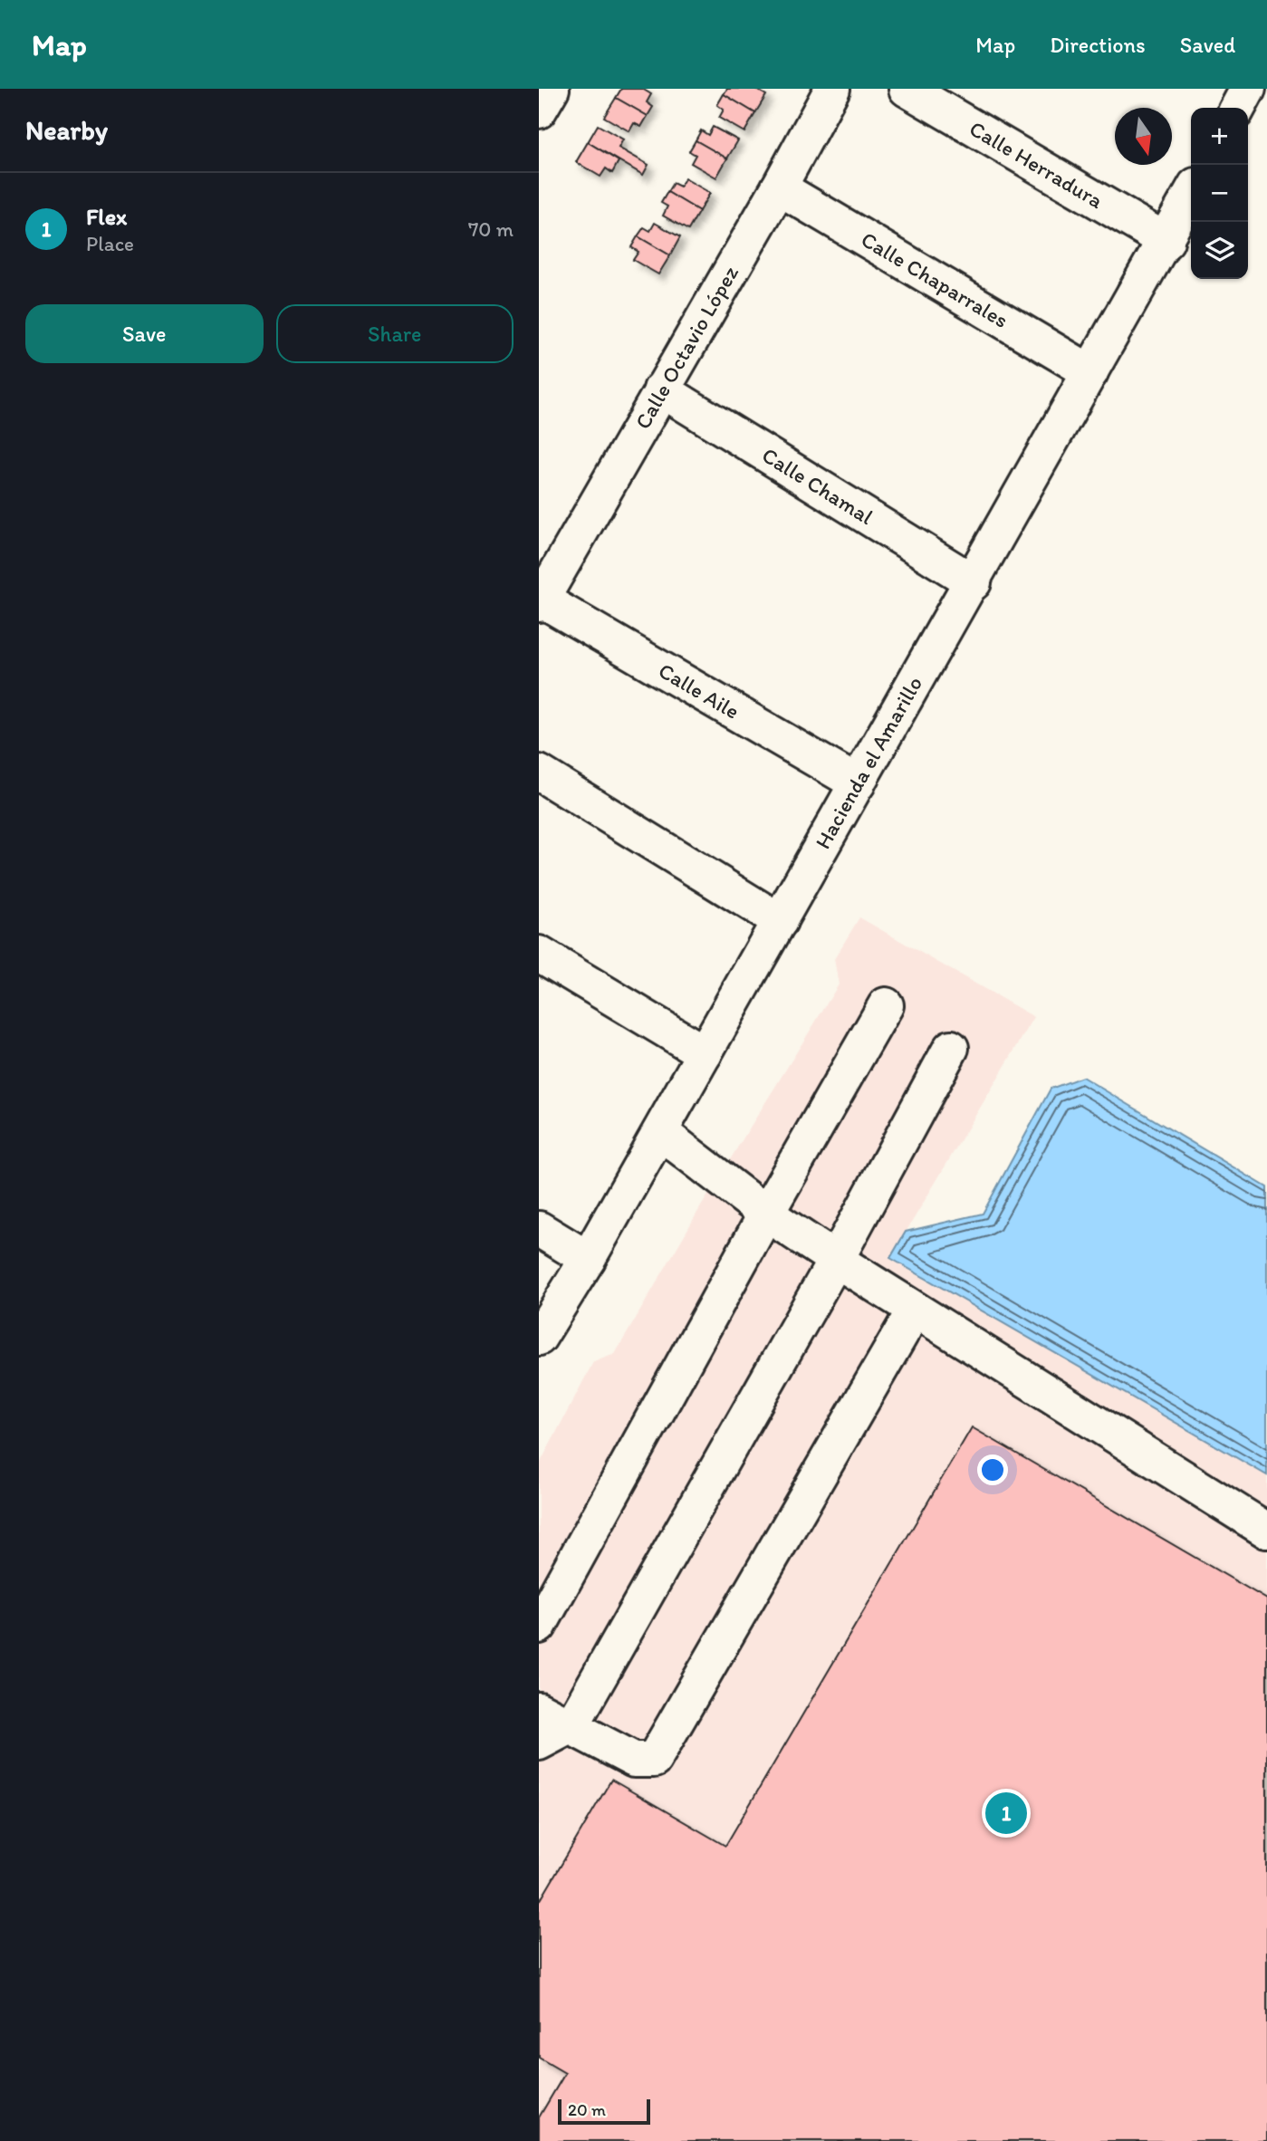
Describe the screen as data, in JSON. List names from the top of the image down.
{
  "streets": {
    "street": [
      "Calle Herradura",
      "Calle Chaparrales",
      "Calle Octavio López",
      "Calle Chamal",
      "Calle Aile",
      "Hacienda el Amarillo"
    ]
  },
  "crossings": [
    ["Calle Herradura", "Hacienda el Amarillo"],
    ["Calle Chaparrales", "Calle Octavio López"],
    ["Calle Chaparrales", "Hacienda el Amarillo"],
    ["Calle Octavio López", "Calle Chamal"],
    ["Calle Octavio López", "Calle Aile"],
    ["Calle Chamal", "Hacienda el Amarillo"],
    ["Calle Aile", "Hacienda el Amarillo"]
  ],
  "scale_bar": "20 m",
  "north": "bottom",
  "page": {
    "header": "Map",
    "nav": ["Map", "Directions", "Saved"],
    "heading": "Nearby",
    "map_buttons": ["+", "−"],
    "list": [
      {
        "mark": "1",
        "name": "Flex",
        "note": "Place",
        "value": "70 m"
      }
    ],
    "buttons": ["Save", "Share"],
    "pins": "1",
    "scale": "20 m"
  }
}
